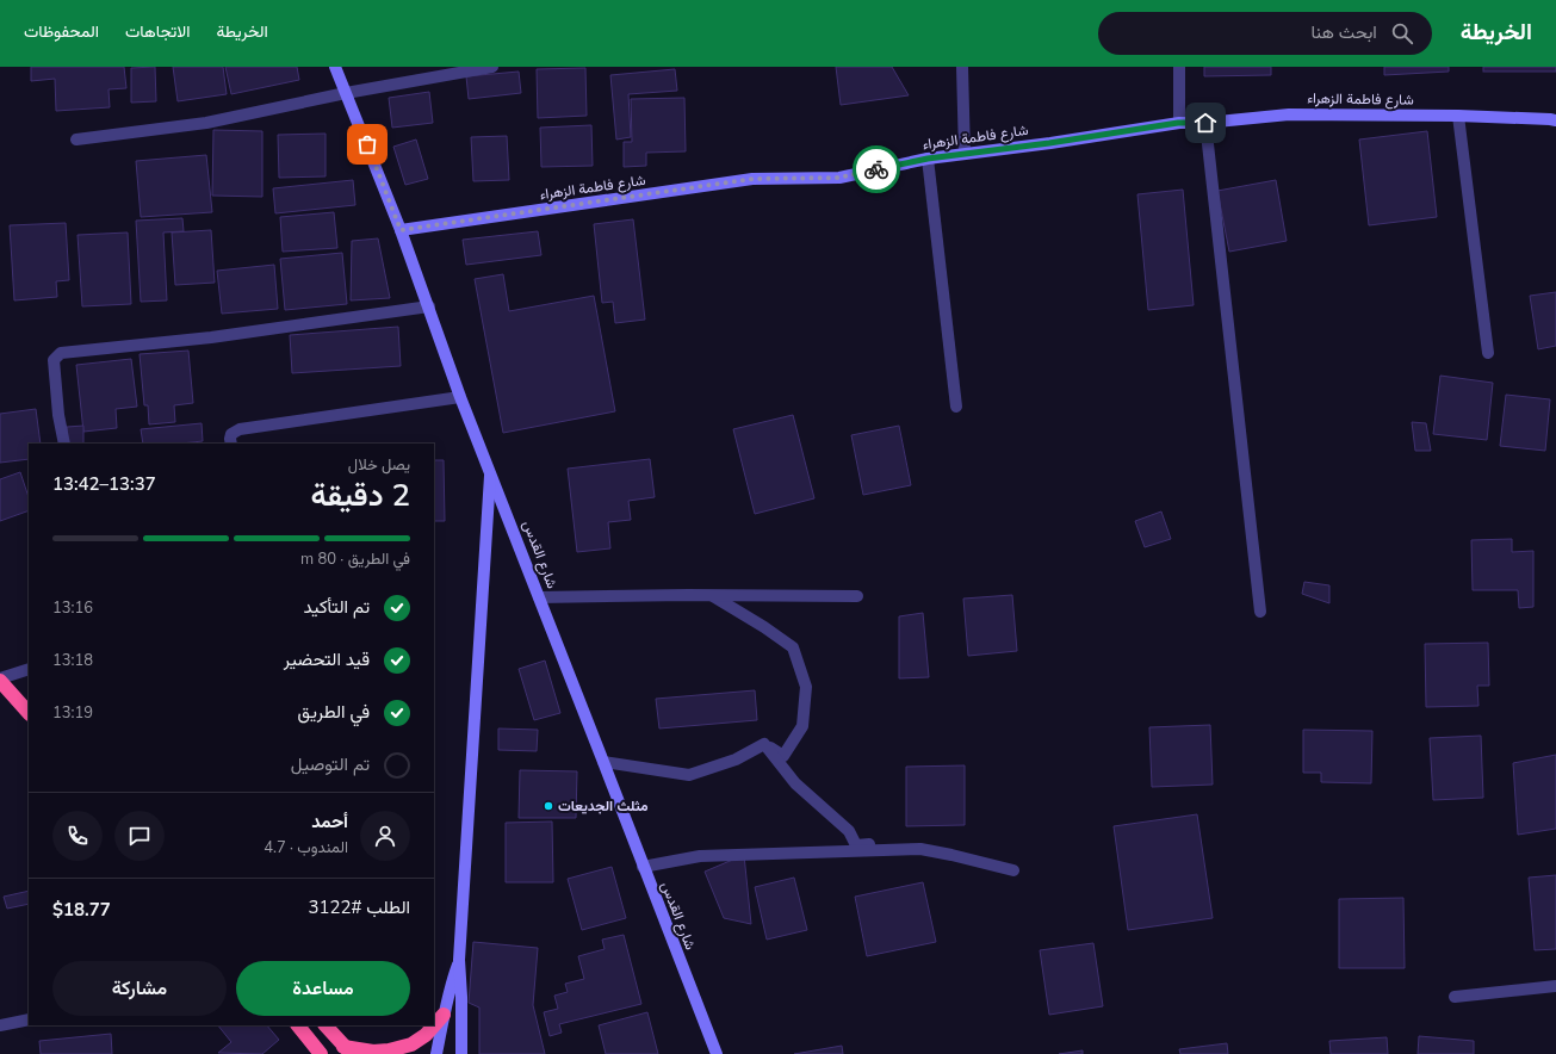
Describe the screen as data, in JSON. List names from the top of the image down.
{
  "streets": {
    "street": ["شارع فاطمة الزهراء", "شارع القدس"]
  },
  "crossings": [
    ["شارع فاطمة الزهراء", "شارع القدس"]
  ],
  "places": ["مثلث الجديعات"],
  "page": {
    "header": "الخريطة",
    "search": "ابحث هنا",
    "nav": ["الخريطة", "الاتجاهات", "المحفوظات"],
    "heading": ["2 دقيقة", "يصل خلال", "13:37–13:42"],
    "panel": [
      "أحمد",
      "المندوب · 4.7",
      "الطلب #3122",
      "$18.77"
    ],
    "bar": "في الطريق · 80 m",
    "list": [
      ["تم التأكيد", "13:16"],
      ["قيد التحضير", "13:18"],
      ["في الطريق", "13:19"],
      "تم التوصيل"
    ],
    "buttons": ["مساعدة", "مشاركة"]
  }
}
